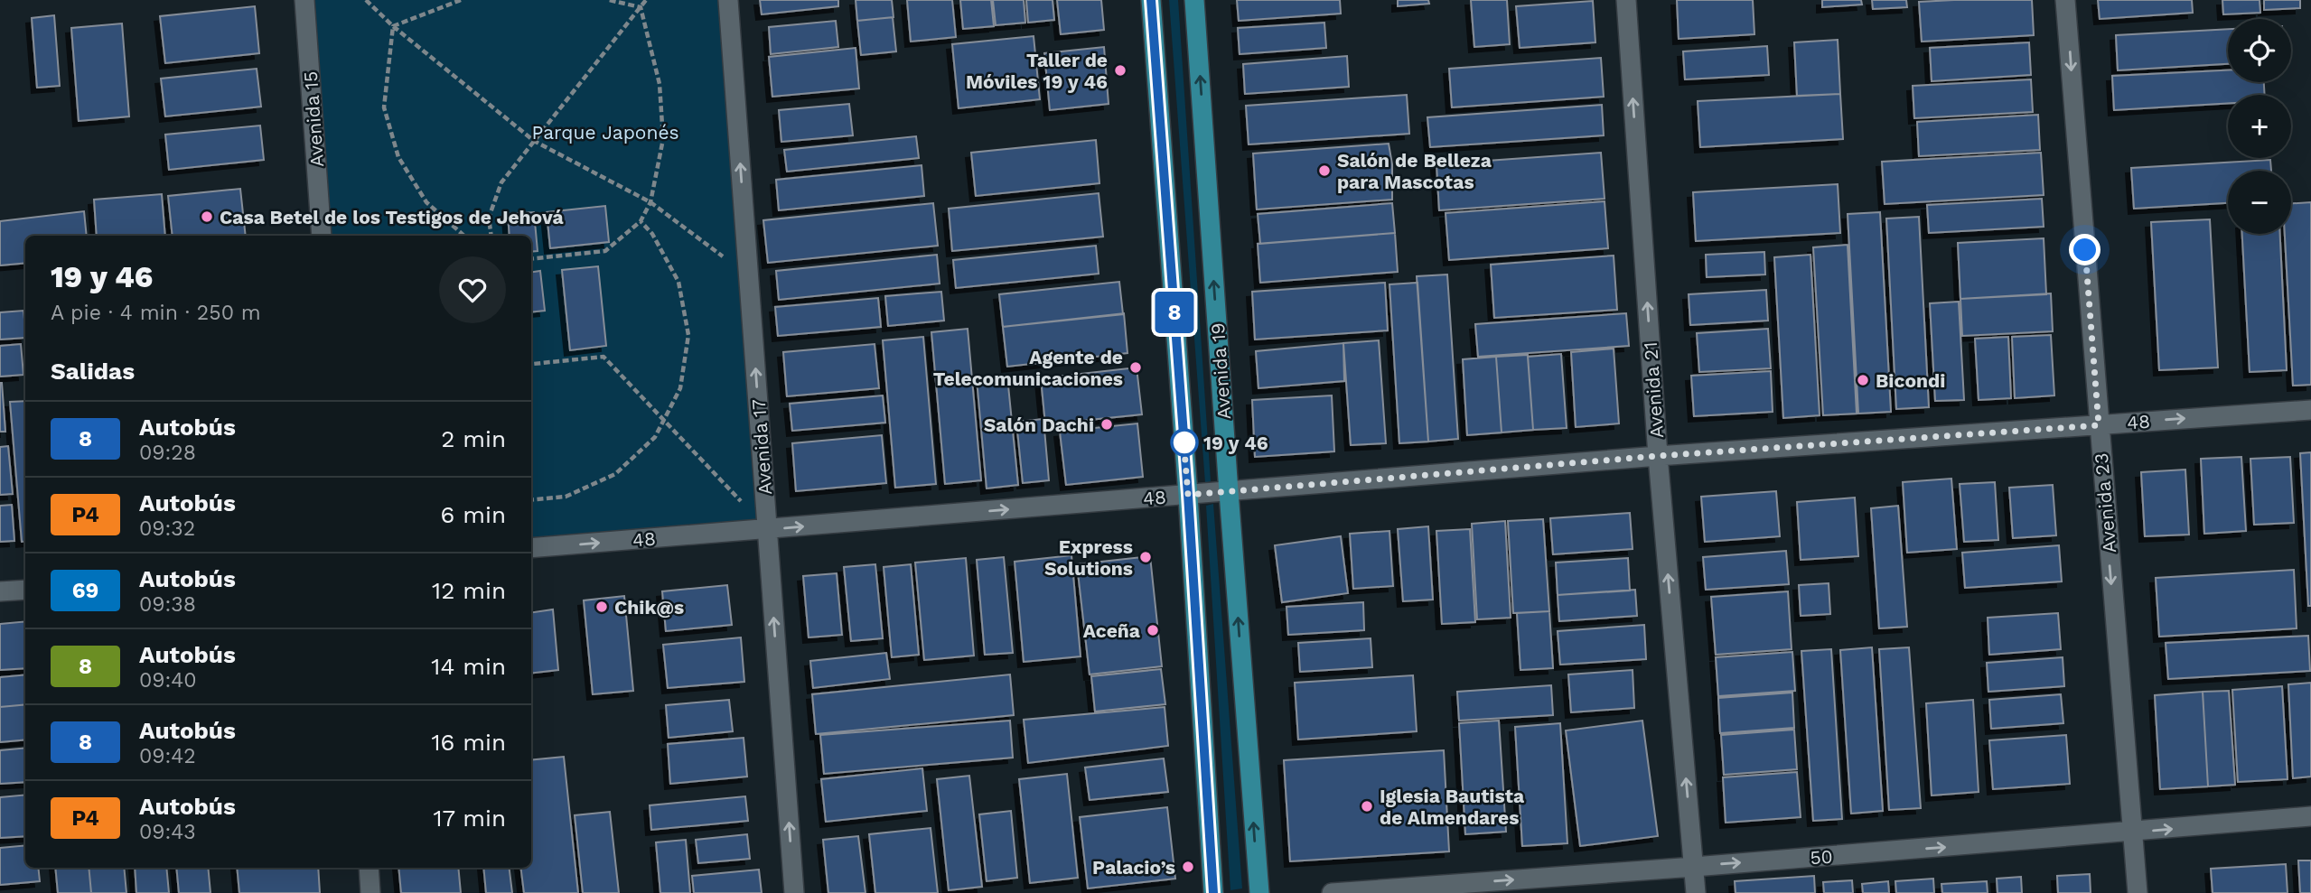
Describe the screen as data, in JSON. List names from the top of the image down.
{
  "streets": {
    "main road": ["Avenida 19"],
    "street": [
      "Avenida 15",
      "Avenida 21",
      "48",
      "Avenida 17",
      "Avenida 23",
      "50"
    ]
  },
  "crossings": [
    ["Avenida 19", "48"],
    ["Avenida 21", "48"],
    ["Avenida 21", "50"],
    ["48", "Avenida 17"],
    ["48", "Avenida 23"],
    ["Avenida 23", "50"]
  ],
  "one_way": [
    "Avenida 21",
    "48",
    "Avenida 17",
    "Avenida 23",
    "50"
  ],
  "parks": ["Parque Japonés"],
  "places": [
    "Taller de Móviles 19 y 46",
    "Salón de Belleza para Mascotas",
    "Casa Betel de los Testigos de Jehová",
    "Agente de Telecomunicaciones",
    "Bicondi",
    "Salón Dachi",
    "19 y 46",
    "Express Solutions",
    "Chik@s",
    "Aceña",
    "Iglesia Bautista de Almendares",
    "Palacio’s"
  ],
  "lines": ["bus line 8"],
  "page": {
    "on_map": "8",
    "map_buttons": ["+", "−"],
    "heading": [
      ["19 y 46", "A pie · 4 min · 250 m"],
      "Salidas"
    ],
    "list": [
      {
        "mark": "8",
        "name": "Autobús",
        "note": "09:28",
        "value": "2 min"
      },
      {
        "mark": "P4",
        "name": "Autobús",
        "note": "09:32",
        "value": "6 min"
      },
      {
        "mark": "69",
        "name": "Autobús",
        "note": "09:38",
        "value": "12 min"
      },
      {
        "mark": "8",
        "name": "Autobús",
        "note": "09:40",
        "value": "14 min"
      },
      {
        "mark": "8",
        "name": "Autobús",
        "note": "09:42",
        "value": "16 min"
      },
      {
        "mark": "P4",
        "name": "Autobús",
        "note": "09:43",
        "value": "17 min"
      }
    ]
  }
}
